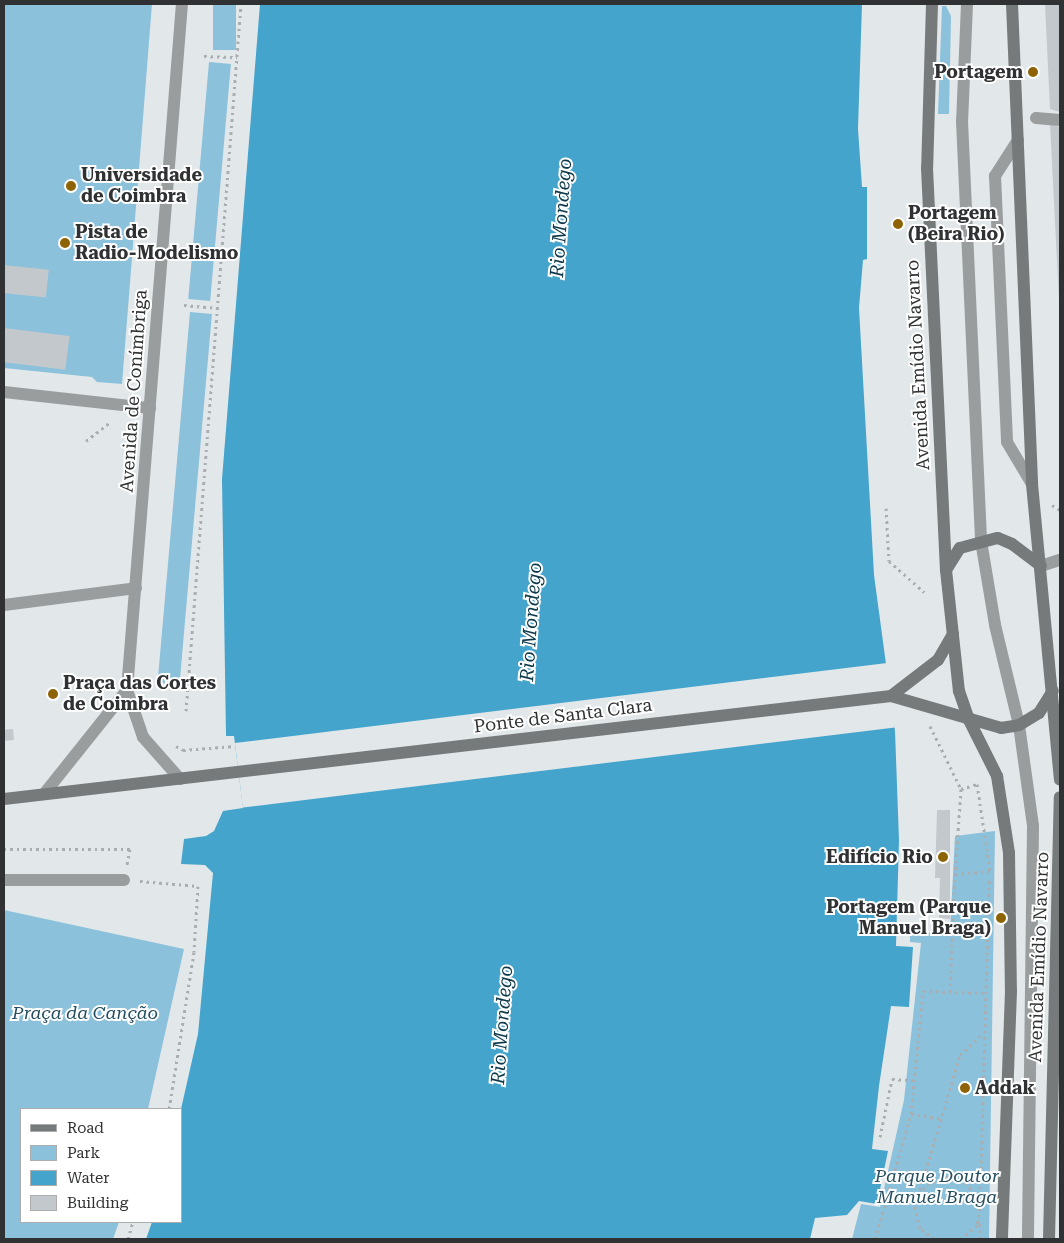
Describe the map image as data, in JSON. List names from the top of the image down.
{
  "streets": {
    "main road": ["Avenida Emídio Navarro", "Ponte de Santa Clara"],
    "street": ["Avenida de Conímbriga"]
  },
  "water": ["Rio Mondego"],
  "parks": ["Praça da Canção", "Parque Doutor Manuel Braga"],
  "places": [
    "Portagem",
    "Universidade de Coimbra",
    "Portagem (Beira Rio)",
    "Pista de Radio-Modelismo",
    "Praça das Cortes de Coimbra",
    "Edifício Rio",
    "Portagem (Parque Manuel Braga)",
    "Addak"
  ],
  "legend": [
    "Road",
    "Park",
    "Water",
    "Building"
  ]
}
